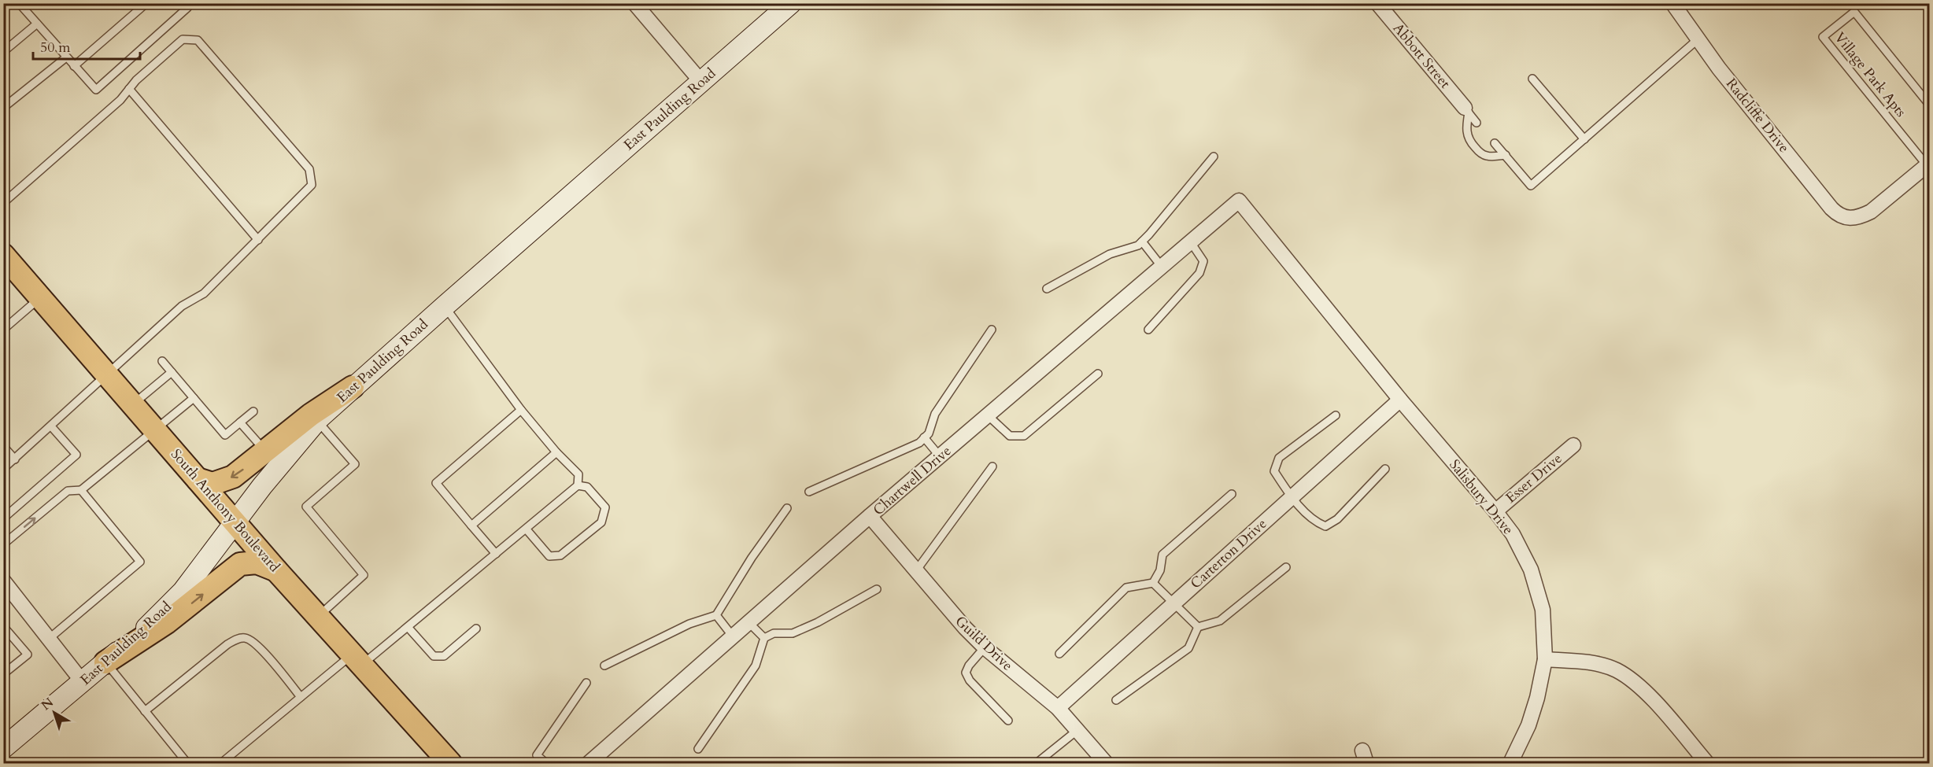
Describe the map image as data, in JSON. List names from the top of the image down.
{
  "streets": {
    "main road": ["East Paulding Road", "South Anthony Boulevard"],
    "street": [
      "Abbott Street",
      "Radcliffe Drive",
      "Esser Drive",
      "Chartwell Drive",
      "Salisbury Drive",
      "Carterton Drive",
      "Guild Drive"
    ],
    "lane": ["Village Park Apts"]
  },
  "crossings": [
    ["Village Park Apts", "Radcliffe Drive"],
    ["East Paulding Road", "South Anthony Boulevard"],
    ["Esser Drive", "Salisbury Drive"],
    ["Chartwell Drive", "Salisbury Drive"],
    ["Chartwell Drive", "Guild Drive"],
    ["Salisbury Drive", "Carterton Drive"],
    ["Carterton Drive", "Guild Drive"]
  ],
  "scale_bar": "50 m",
  "north": "top left"
}
